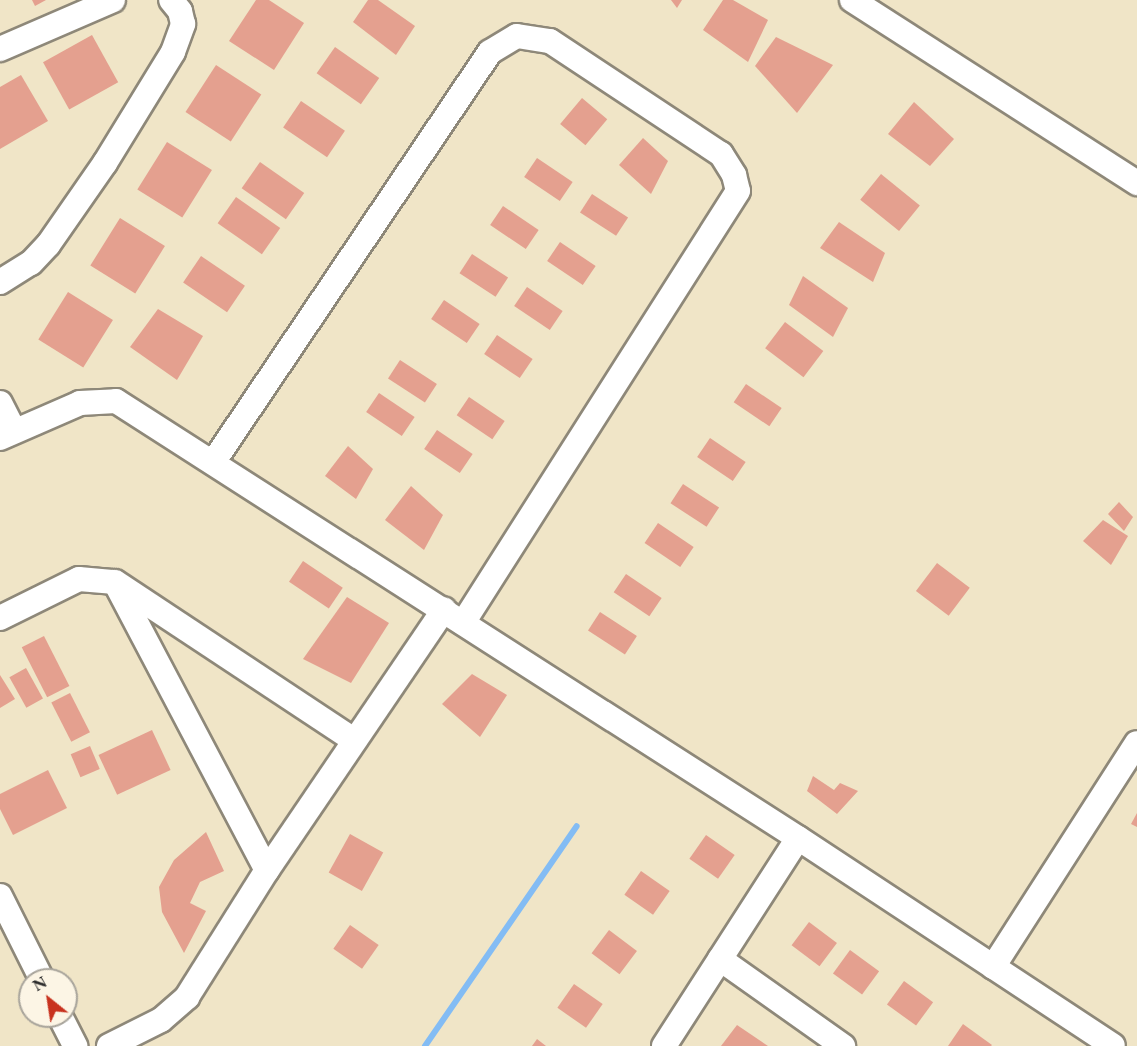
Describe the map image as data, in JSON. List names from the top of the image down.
{
  "north": "top left"
}
